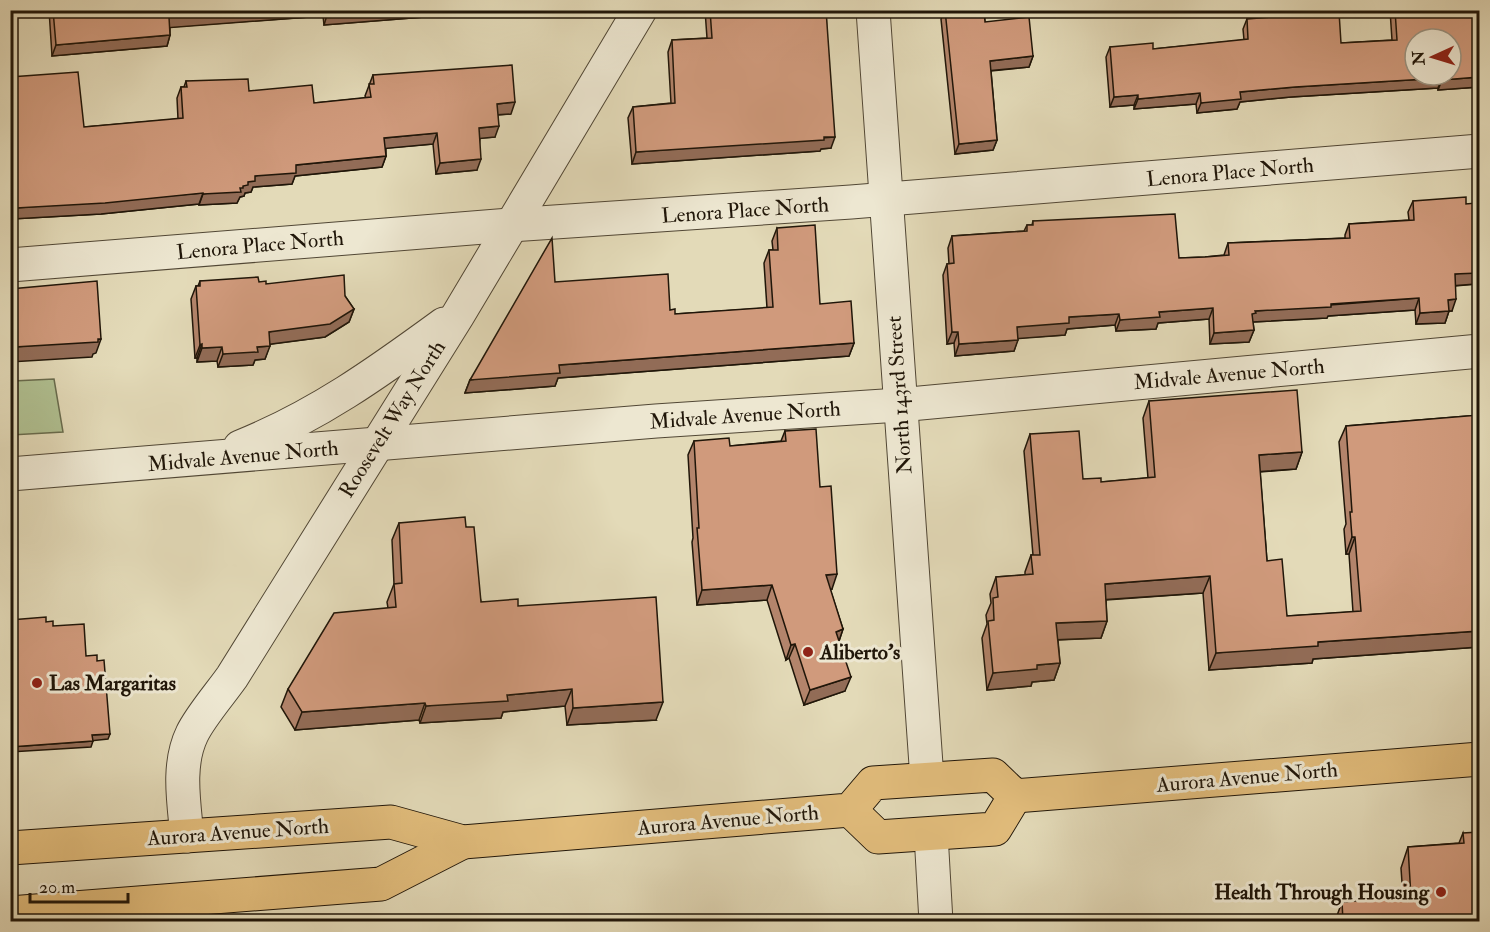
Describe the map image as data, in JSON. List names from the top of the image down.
{
  "streets": {
    "highway": ["Aurora Avenue North"],
    "street": [
      "Lenora Place North",
      "Midvale Avenue North",
      "North 143rd Street",
      "Roosevelt Way North"
    ]
  },
  "crossings": [
    ["Lenora Place North", "North 143rd Street"],
    ["Lenora Place North", "Roosevelt Way North"],
    ["Midvale Avenue North", "North 143rd Street"],
    ["Midvale Avenue North", "Roosevelt Way North"],
    ["Roosevelt Way North", "Aurora Avenue North"]
  ],
  "places": ["Aliberto's", "Las Margaritas", "Health Through Housing"],
  "scale_bar": "20 m",
  "north": "left"
}
